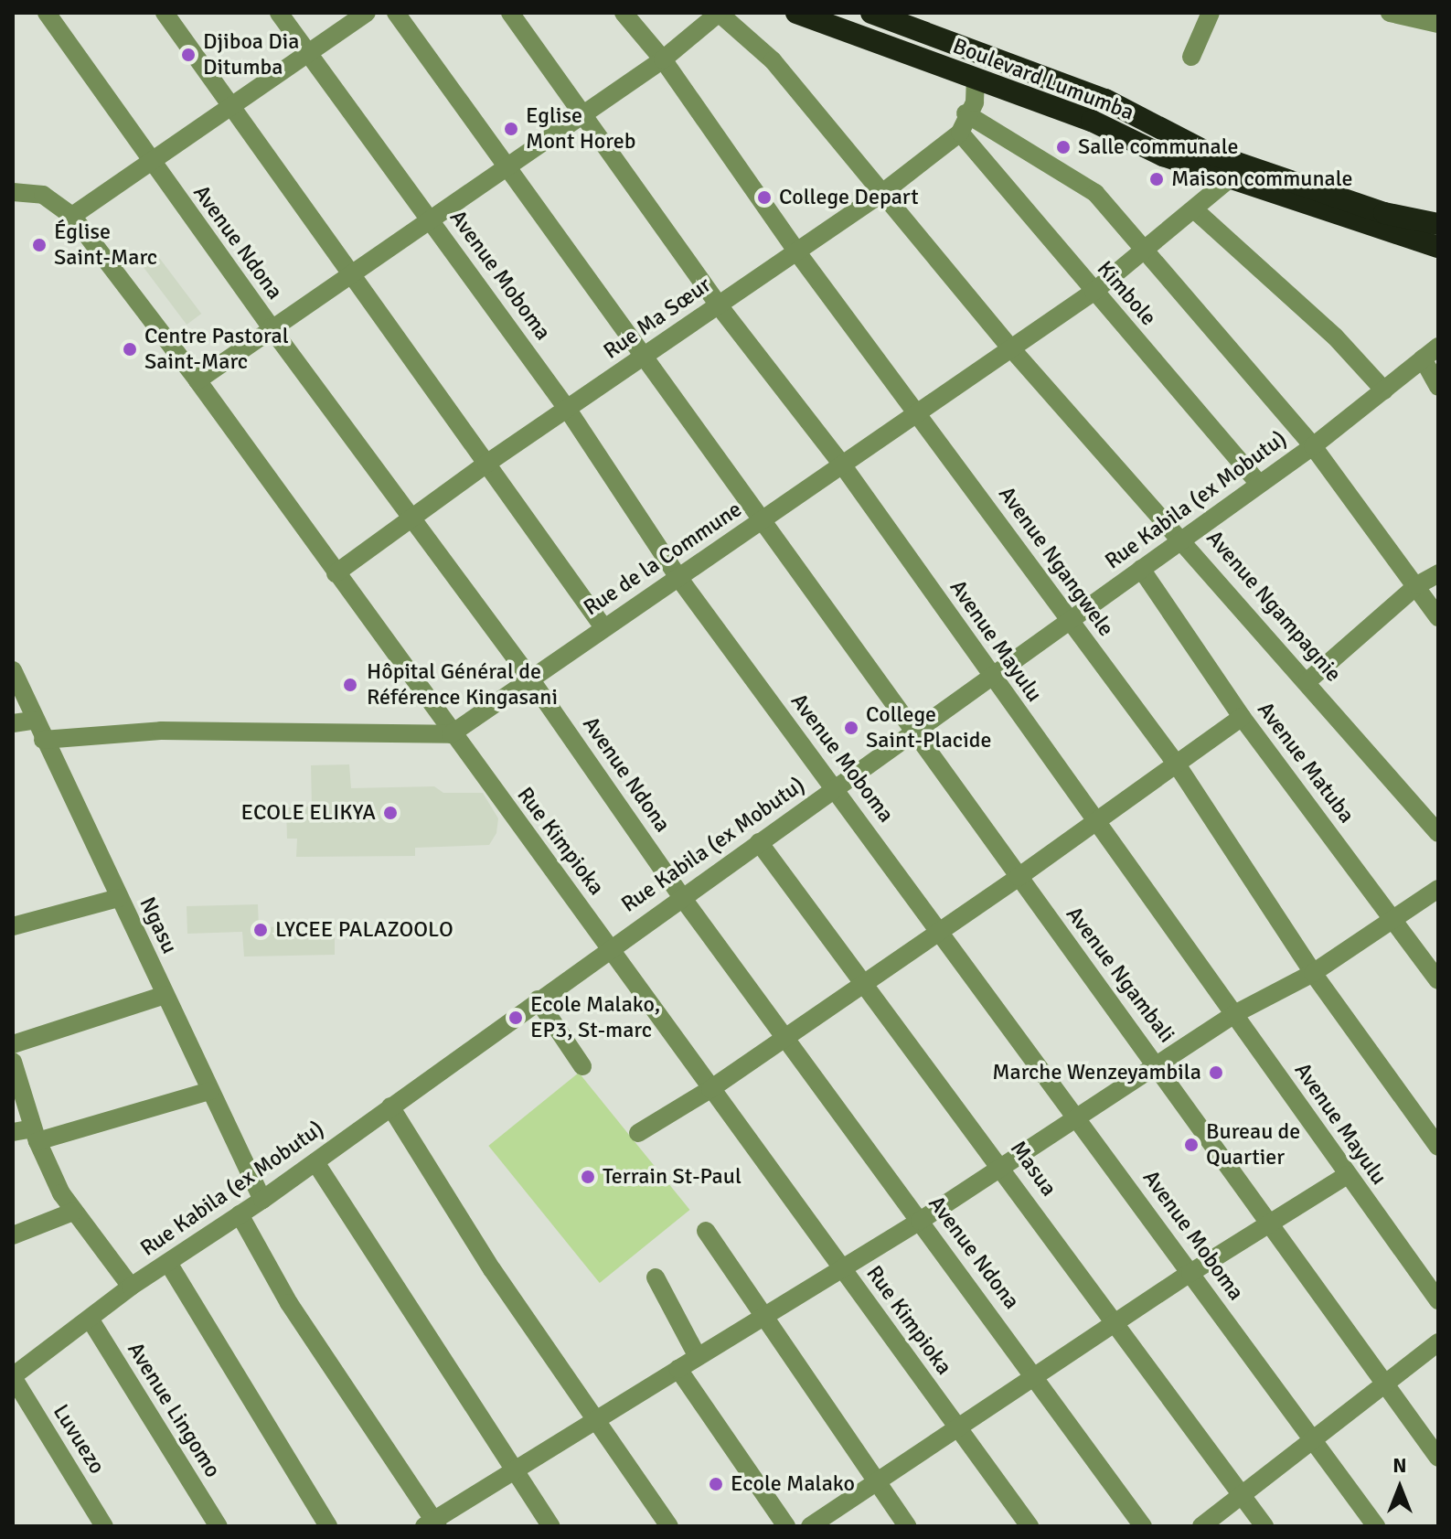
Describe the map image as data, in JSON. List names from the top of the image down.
{
  "streets": {
    "highway": ["Boulevard Lumumba"],
    "street": [
      "Avenue Ndona",
      "Avenue Moboma",
      "Kimbole",
      "Rue Ma Sœur",
      "Rue Kabila (ex Mobutu)",
      "Rue de la Commune",
      "Avenue Ngangwele",
      "Avenue Ngampagnie",
      "Avenue Mayulu",
      "Avenue Matuba",
      "Rue Kimpioka",
      "Ngasu",
      "Avenue Ngambali",
      "Masua",
      "Avenue Lingomo",
      "Luvuezo"
    ]
  },
  "crossings": [
    ["Boulevard Lumumba", "Rue de la Commune"],
    ["Avenue Ndona", "Rue Ma Sœur"],
    ["Avenue Ndona", "Rue Kabila (ex Mobutu)"],
    ["Avenue Ndona", "Rue de la Commune"],
    ["Avenue Moboma", "Rue Ma Sœur"],
    ["Avenue Moboma", "Rue Kabila (ex Mobutu)"],
    ["Avenue Moboma", "Rue de la Commune"],
    ["Kimbole", "Rue Ma Sœur"],
    ["Kimbole", "Rue Kabila (ex Mobutu)"],
    ["Kimbole", "Rue de la Commune"],
    ["Rue Ma Sœur", "Avenue Ngangwele"],
    ["Rue Ma Sœur", "Avenue Ngampagnie"],
    ["Rue Ma Sœur", "Avenue Mayulu"],
    ["Rue Ma Sœur", "Rue Kimpioka"],
    ["Rue Ma Sœur", "Avenue Ngambali"],
    ["Rue Kabila (ex Mobutu)", "Avenue Ngangwele"],
    ["Rue Kabila (ex Mobutu)", "Avenue Ngampagnie"],
    ["Rue Kabila (ex Mobutu)", "Avenue Mayulu"],
    ["Rue Kabila (ex Mobutu)", "Avenue Matuba"],
    ["Rue Kabila (ex Mobutu)", "Rue Kimpioka"],
    ["Rue Kabila (ex Mobutu)", "Ngasu"],
    ["Rue Kabila (ex Mobutu)", "Avenue Ngambali"],
    ["Rue Kabila (ex Mobutu)", "Masua"],
    ["Rue Kabila (ex Mobutu)", "Avenue Lingomo"],
    ["Rue Kabila (ex Mobutu)", "Luvuezo"],
    ["Rue de la Commune", "Avenue Ngangwele"],
    ["Rue de la Commune", "Avenue Ngampagnie"],
    ["Rue de la Commune", "Avenue Mayulu"],
    ["Rue de la Commune", "Rue Kimpioka"],
    ["Rue de la Commune", "Avenue Ngambali"]
  ],
  "places": [
    "Djiboa Dia Ditumba",
    "Eglise Mont Horeb",
    "Salle communale",
    "Maison communale",
    "College Depart",
    "Église Saint-Marc",
    "Centre Pastoral Saint-Marc",
    "Hôpital Général de Référence Kingasani",
    "College Saint-Placide",
    "ECOLE ELIKYA",
    "LYCEE PALAZOOLO",
    "Ecole Malako, EP3, St-marc",
    "Marche Wenzeyambila",
    "Bureau de Quartier",
    "Terrain St-Paul",
    "Ecole Malako"
  ],
  "north": "top"
}
